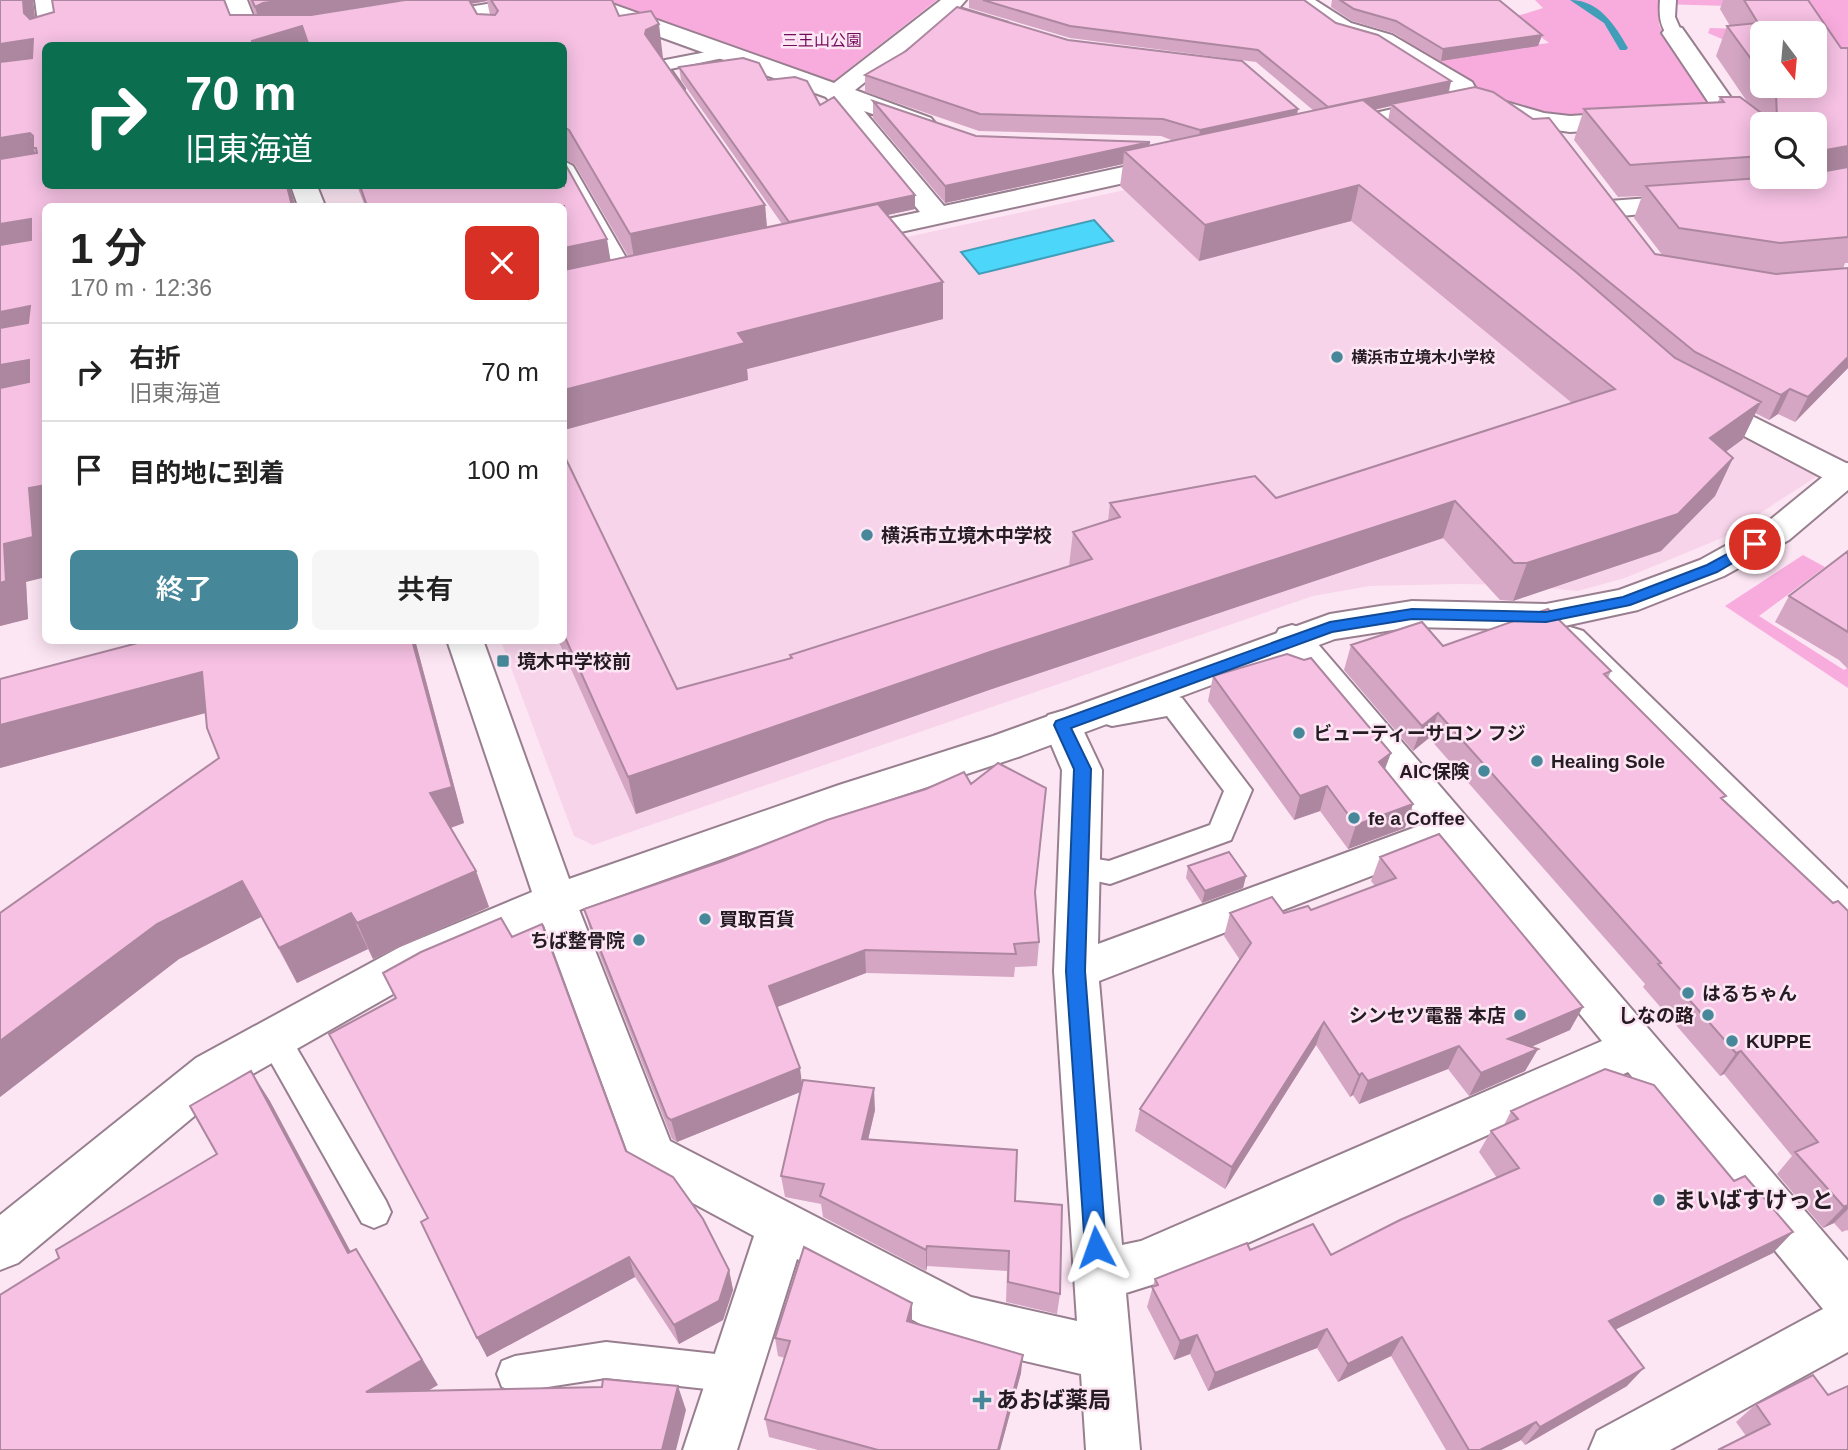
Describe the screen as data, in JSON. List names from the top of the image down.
{
  "parks": ["三王山公園"],
  "places": {
    "other": [
      "横浜市立境木小学校",
      "横浜市立境木中学校",
      "ビューティーサロン フジ",
      "Healing Sole",
      "AIC保険",
      "fe a Coffee",
      "買取百貨",
      "ちば整骨院",
      "はるちゃん",
      "シンセツ電器 本店",
      "しなの路",
      "KUPPE",
      "まいばすけっと"
    ],
    "transit": ["境木中学校前"],
    "health": ["あおば薬局"]
  },
  "north": "bottom",
  "page": {
    "turn": ["70 m", "旧東海道"],
    "heading": ["1 分", "170 m · 12:36"],
    "list": [
      {
        "name": "右折",
        "note": "旧東海道",
        "value": "70 m"
      },
      {
        "name": "目的地に到着",
        "value": "100 m"
      }
    ],
    "buttons": ["終了", "共有"]
  }
}
